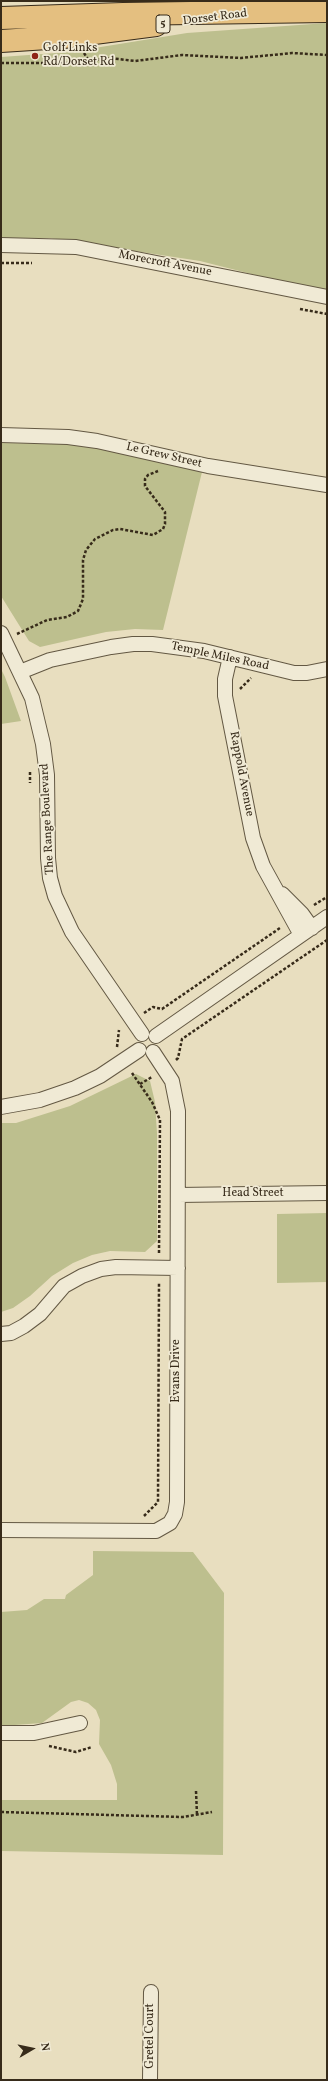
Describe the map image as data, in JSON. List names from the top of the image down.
{
  "streets": {
    "main road": ["Dorset Road", "5"],
    "street": [
      "Morecroft Avenue",
      "Le Grew Street",
      "Temple Miles Road",
      "Rappold Avenue",
      "The Range Boulevard",
      "Head Street",
      "Evans Drive",
      "Gretel Court"
    ]
  },
  "crossings": [
    ["Temple Miles Road", "Rappold Avenue"],
    ["Temple Miles Road", "The Range Boulevard"],
    ["The Range Boulevard", "Evans Drive"],
    ["Head Street", "Evans Drive"]
  ],
  "places": ["Golf Links Rd/Dorset Rd"],
  "north": "right"
}
